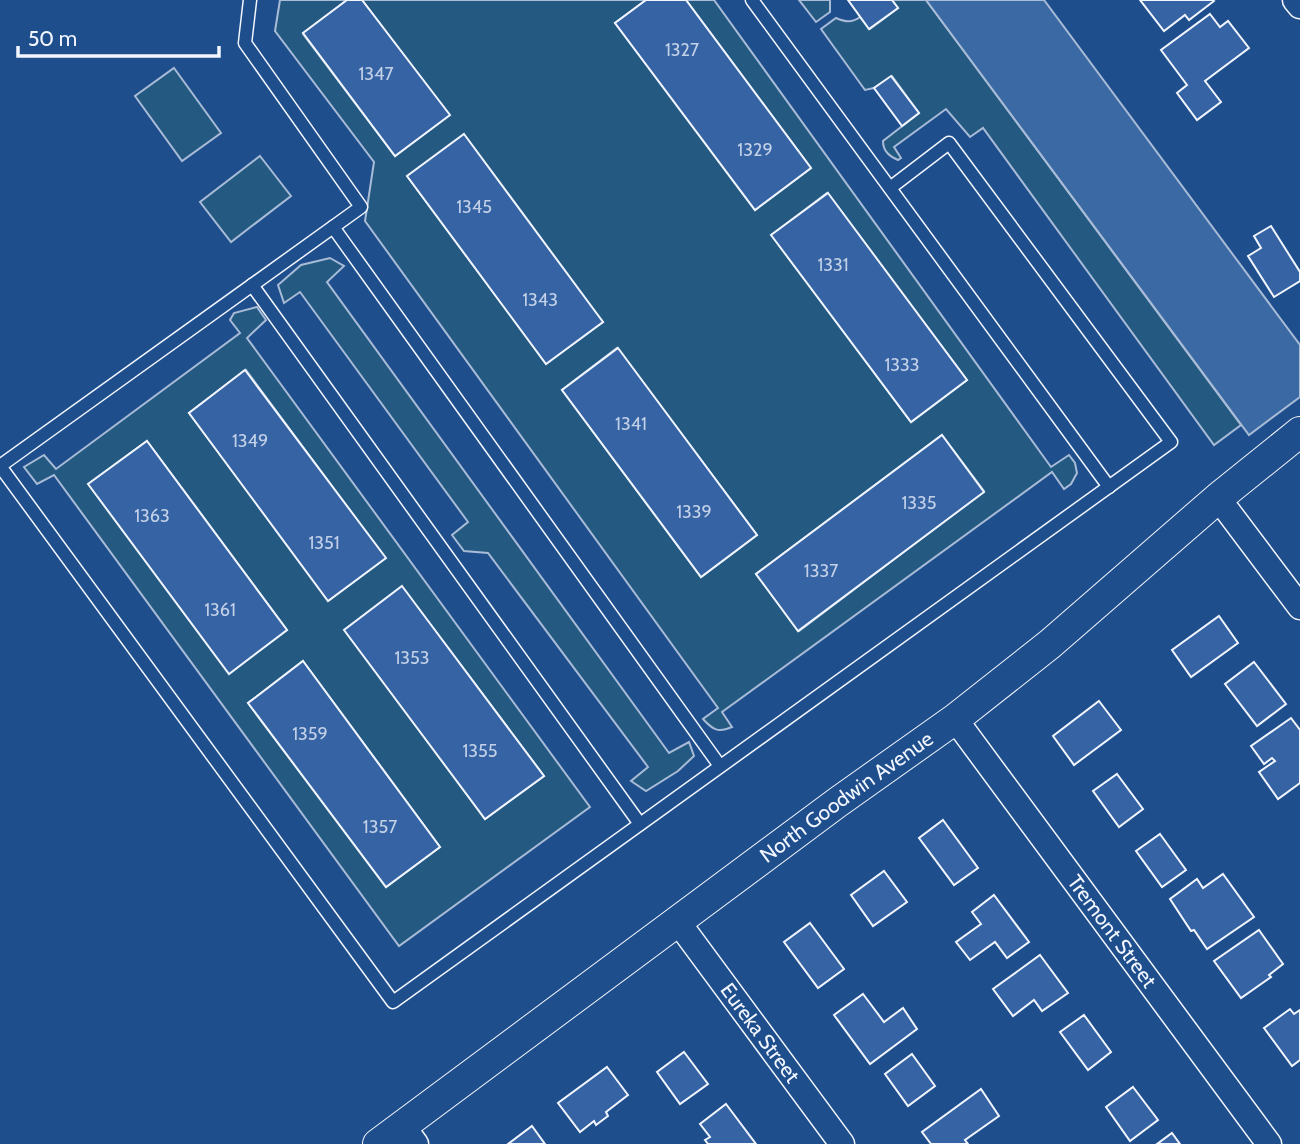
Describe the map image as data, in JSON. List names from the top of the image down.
{
  "streets": {
    "street": ["North Goodwin Avenue", "Tremont Street", "Eureka Street"]
  },
  "crossings": [
    ["North Goodwin Avenue", "Tremont Street"],
    ["North Goodwin Avenue", "Eureka Street"]
  ],
  "house_numbers": [
    "1327",
    "1347",
    "1329",
    "1345",
    "1331",
    "1343",
    "1333",
    "1341",
    "1349",
    "1335",
    "1339",
    "1363",
    "1351",
    "1337",
    "1361",
    "1353",
    "1359",
    "1355",
    "1357"
  ],
  "scale_bar": "50 m"
}
